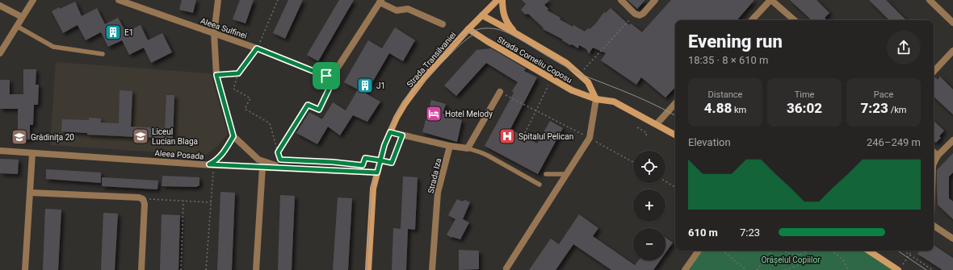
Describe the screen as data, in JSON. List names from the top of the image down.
{
  "streets": {
    "main road": ["Strada Transilvaniei", "Strada Corneliu Coposu"],
    "street": ["Aleea Sulfinei", "Aleea Posada", "Strada Iza"]
  },
  "crossings": [
    ["Strada Transilvaniei", "Strada Corneliu Coposu"],
    ["Strada Transilvaniei", "Aleea Posada"]
  ],
  "parks": ["Orășelul Copiilor"],
  "places": {
    "building": ["E1", "J1"],
    "hotel": ["Hotel Melody"],
    "school or university": ["Liceul Lucian Blaga", "Grădinița 20"],
    "hospital": ["Spitalul Pelican"]
  },
  "page": {
    "heading": ["Evening run", "18:35 · 8 × 610 m"],
    "stats": [
      ["Distance", "4.88 km"],
      ["Time", "36:02"],
      ["Pace", "7:23 /km"]
    ],
    "chart": ["Elevation", "246–249 m"],
    "map_buttons": ["+", "−"],
    "list": [
      {
        "name": "610 m",
        "note": "7:23"
      }
    ]
  }
}
